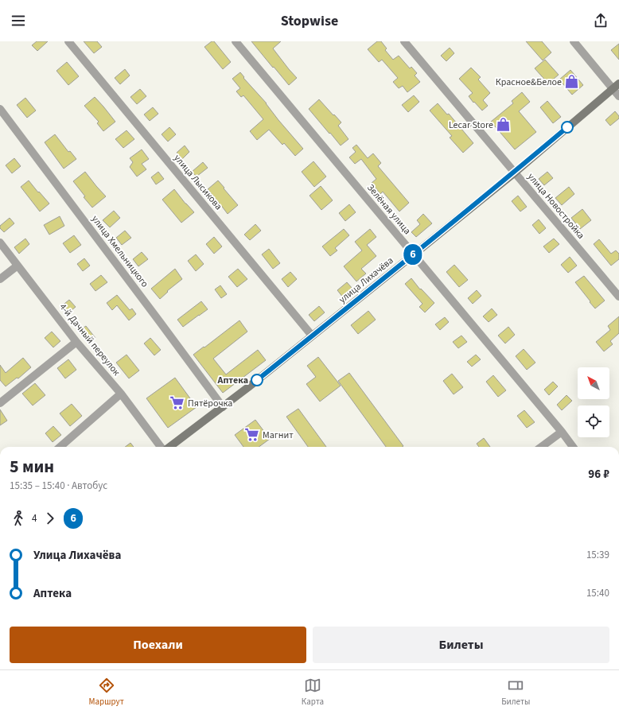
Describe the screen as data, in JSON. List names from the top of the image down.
{
  "streets": {
    "main road": ["улица Лихачёва"],
    "street": [
      "улица Лысикова",
      "улица Новостройка",
      "Зелёная улица",
      "улица Хмельницкого",
      "4-й Дачный переулок"
    ]
  },
  "crossings": [
    ["улица Лысикова", "улица Лихачёва"],
    ["улица Новостройка", "улица Лихачёва"],
    ["Зелёная улица", "улица Лихачёва"],
    ["улица Хмельницкого", "улица Лихачёва"]
  ],
  "places": {
    "shop": ["Красное&Белое", "Lecar Store"],
    "other": ["Аптека"],
    "supermarket": ["Пятёрочка", "Магнит"]
  },
  "lines": ["bus line 6"],
  "north": "top left",
  "page": {
    "header": "Stopwise",
    "on_map": "6",
    "heading": ["5 мин", "15:35 – 15:40 · Автобус", "96 ₽"],
    "legs": ["4", "6"],
    "list": [
      {
        "name": "Улица Лихачёва",
        "value": "15:39"
      },
      {
        "name": "Аптека",
        "value": "15:40"
      }
    ],
    "buttons": ["Поехали", "Билеты"],
    "tabs": ["Маршрут", "Карта", "Билеты"]
  }
}
